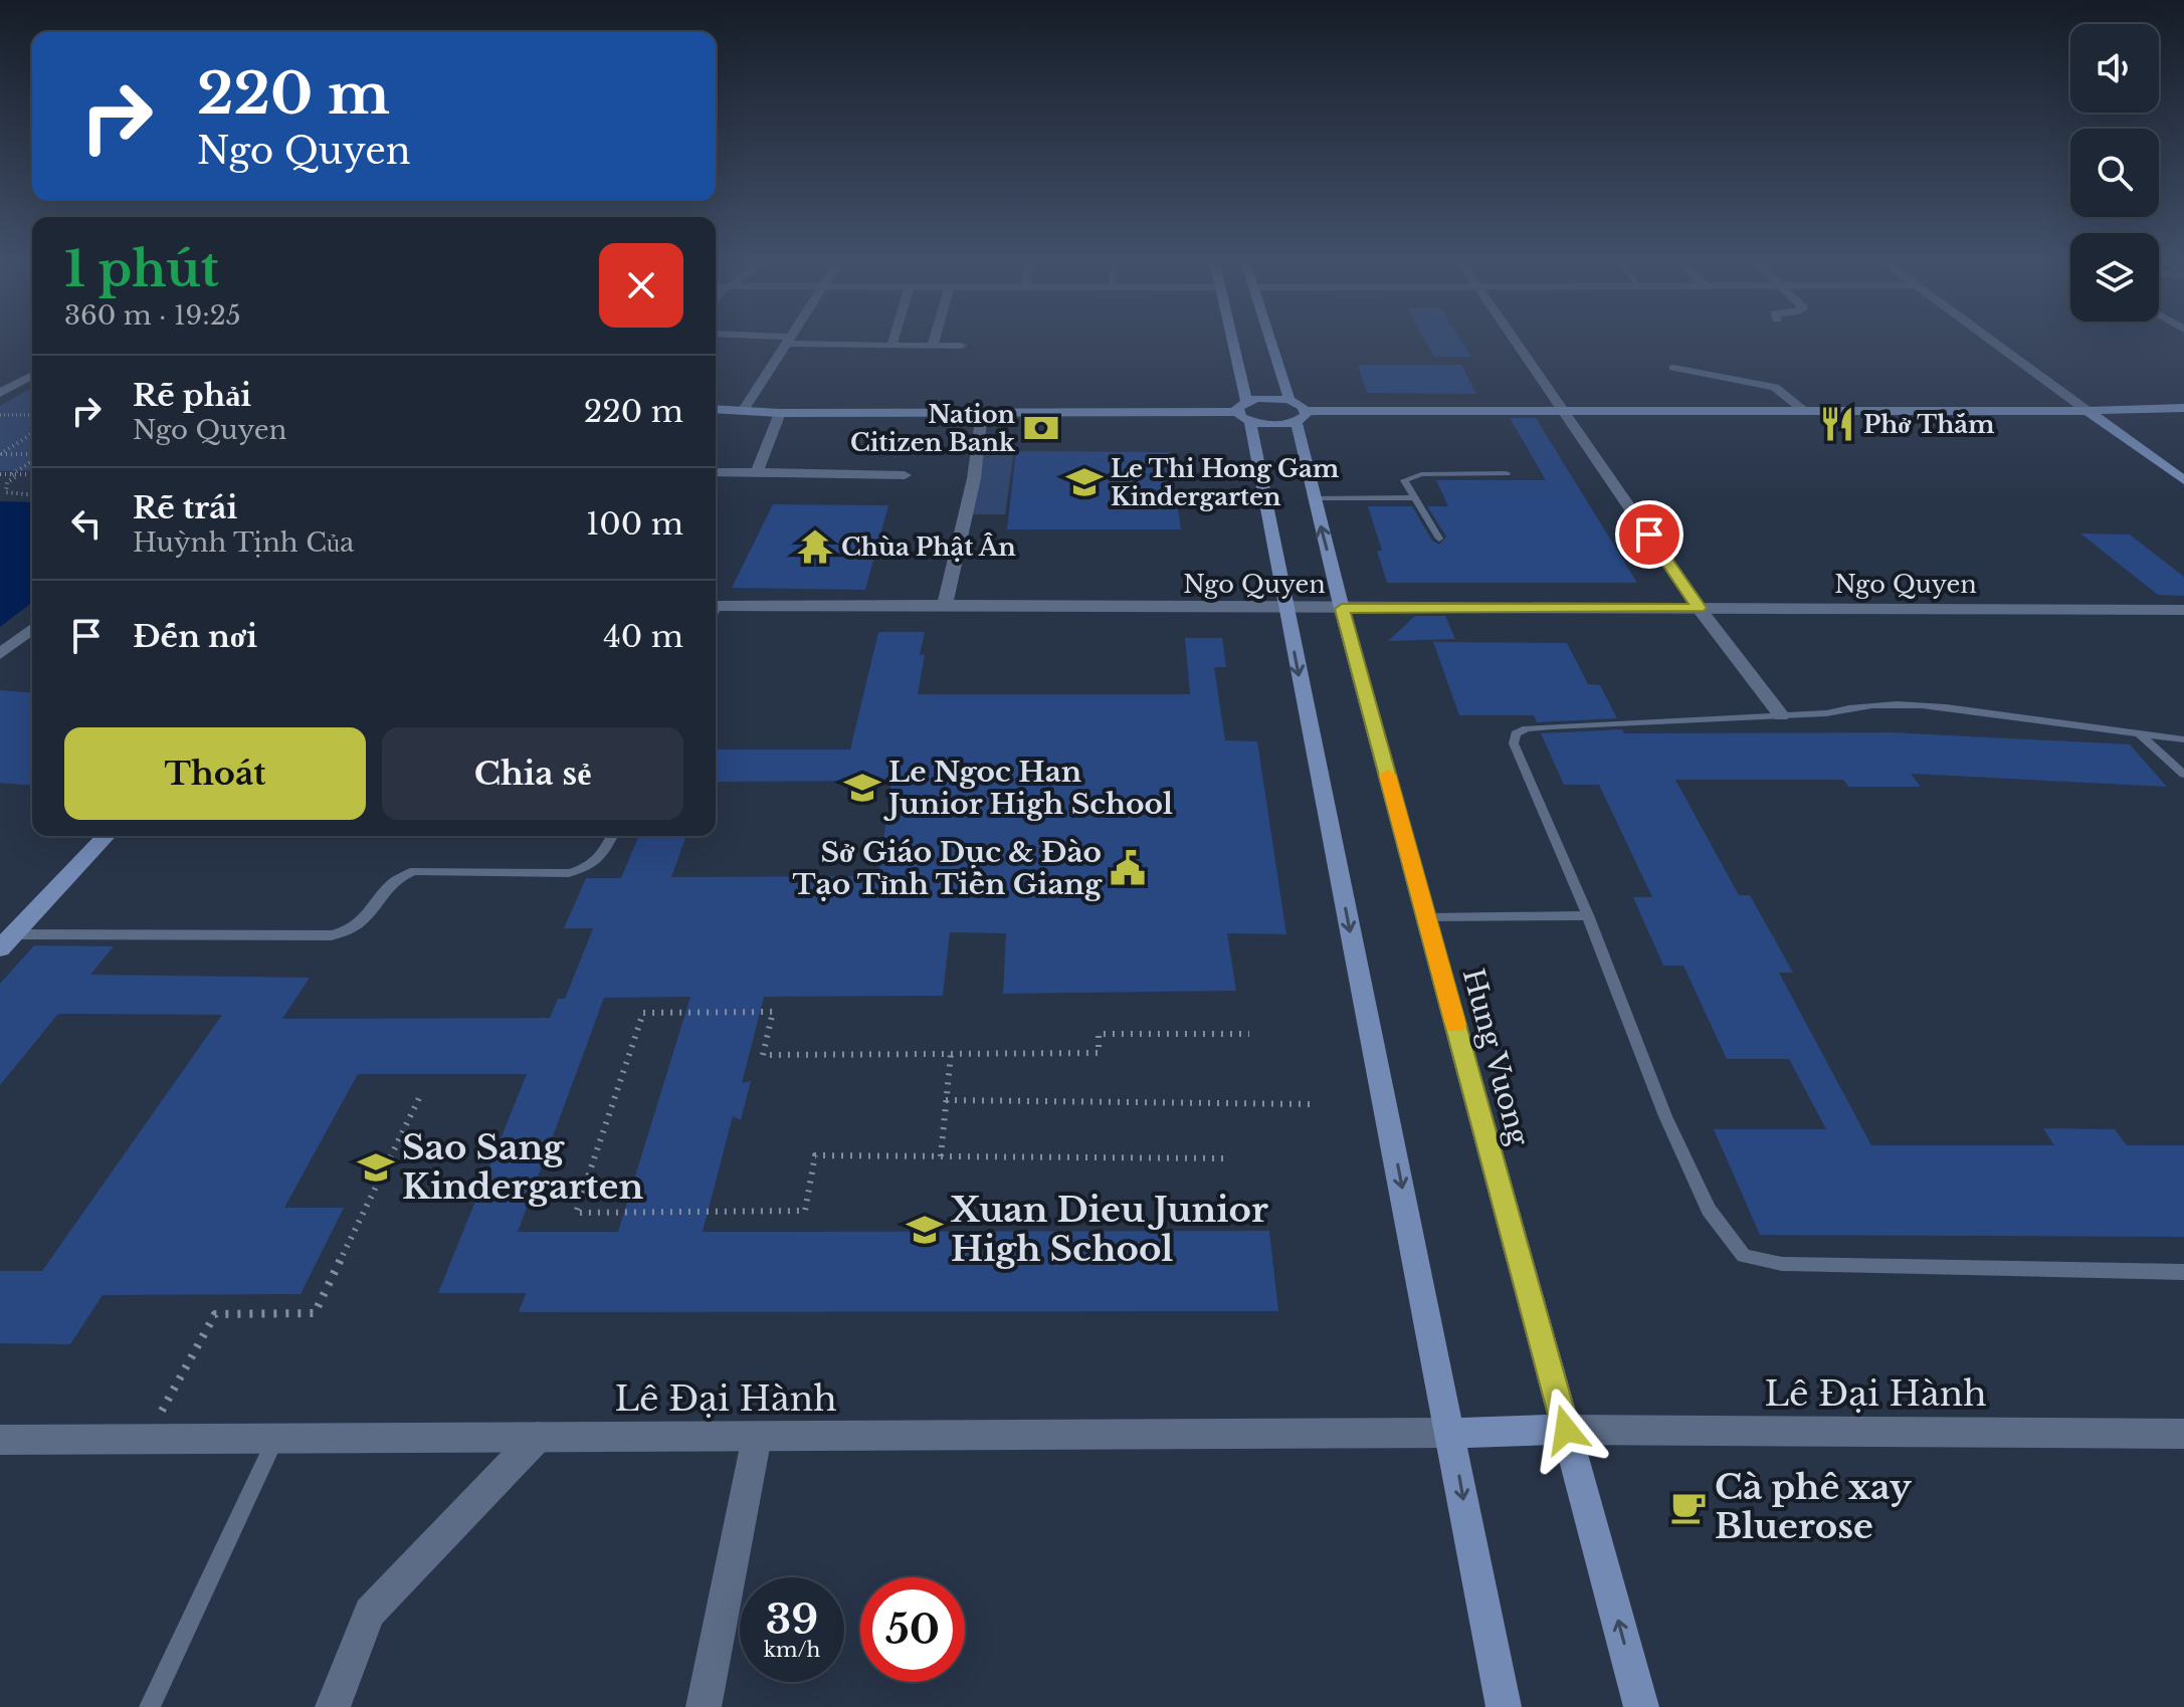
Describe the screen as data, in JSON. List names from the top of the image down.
{
  "streets": {
    "main road": ["Hung Vuong"],
    "street": ["Ngo Quyen", "Lê Đại Hành"]
  },
  "crossings": [
    ["Ngo Quyen", "Hung Vuong"],
    ["Hung Vuong", "Lê Đại Hành"]
  ],
  "places": {
    "restaurant": ["Phở Thắm"],
    "bank": ["Nation Citizen Bank"],
    "school or university": [
      "Le Thi Hong Gam Kindergarten",
      "Le Ngoc Han Junior High School",
      "Sao Sang Kindergarten",
      "Xuan Dieu Junior High School"
    ],
    "temple": ["Chùa Phật Ân"],
    "public building": ["Sở Giáo Dục & Đào Tạo Tỉnh Tiền Giang"],
    "cafe": ["Cà phê xay Bluerose"]
  },
  "page": {
    "turn": ["220 m", "Ngo Quyen"],
    "heading": ["1 phút", "360 m · 19:25"],
    "list": [
      {
        "name": "Rẽ phải",
        "note": "Ngo Quyen",
        "value": "220 m"
      },
      {
        "name": "Rẽ trái",
        "note": "Huỳnh Tịnh Của",
        "value": "100 m"
      },
      {
        "name": "Đến nơi",
        "value": "40 m"
      }
    ],
    "buttons": ["Thoát", "Chia sẻ"],
    "speed": "39 km/h",
    "limit": "50"
  }
}
